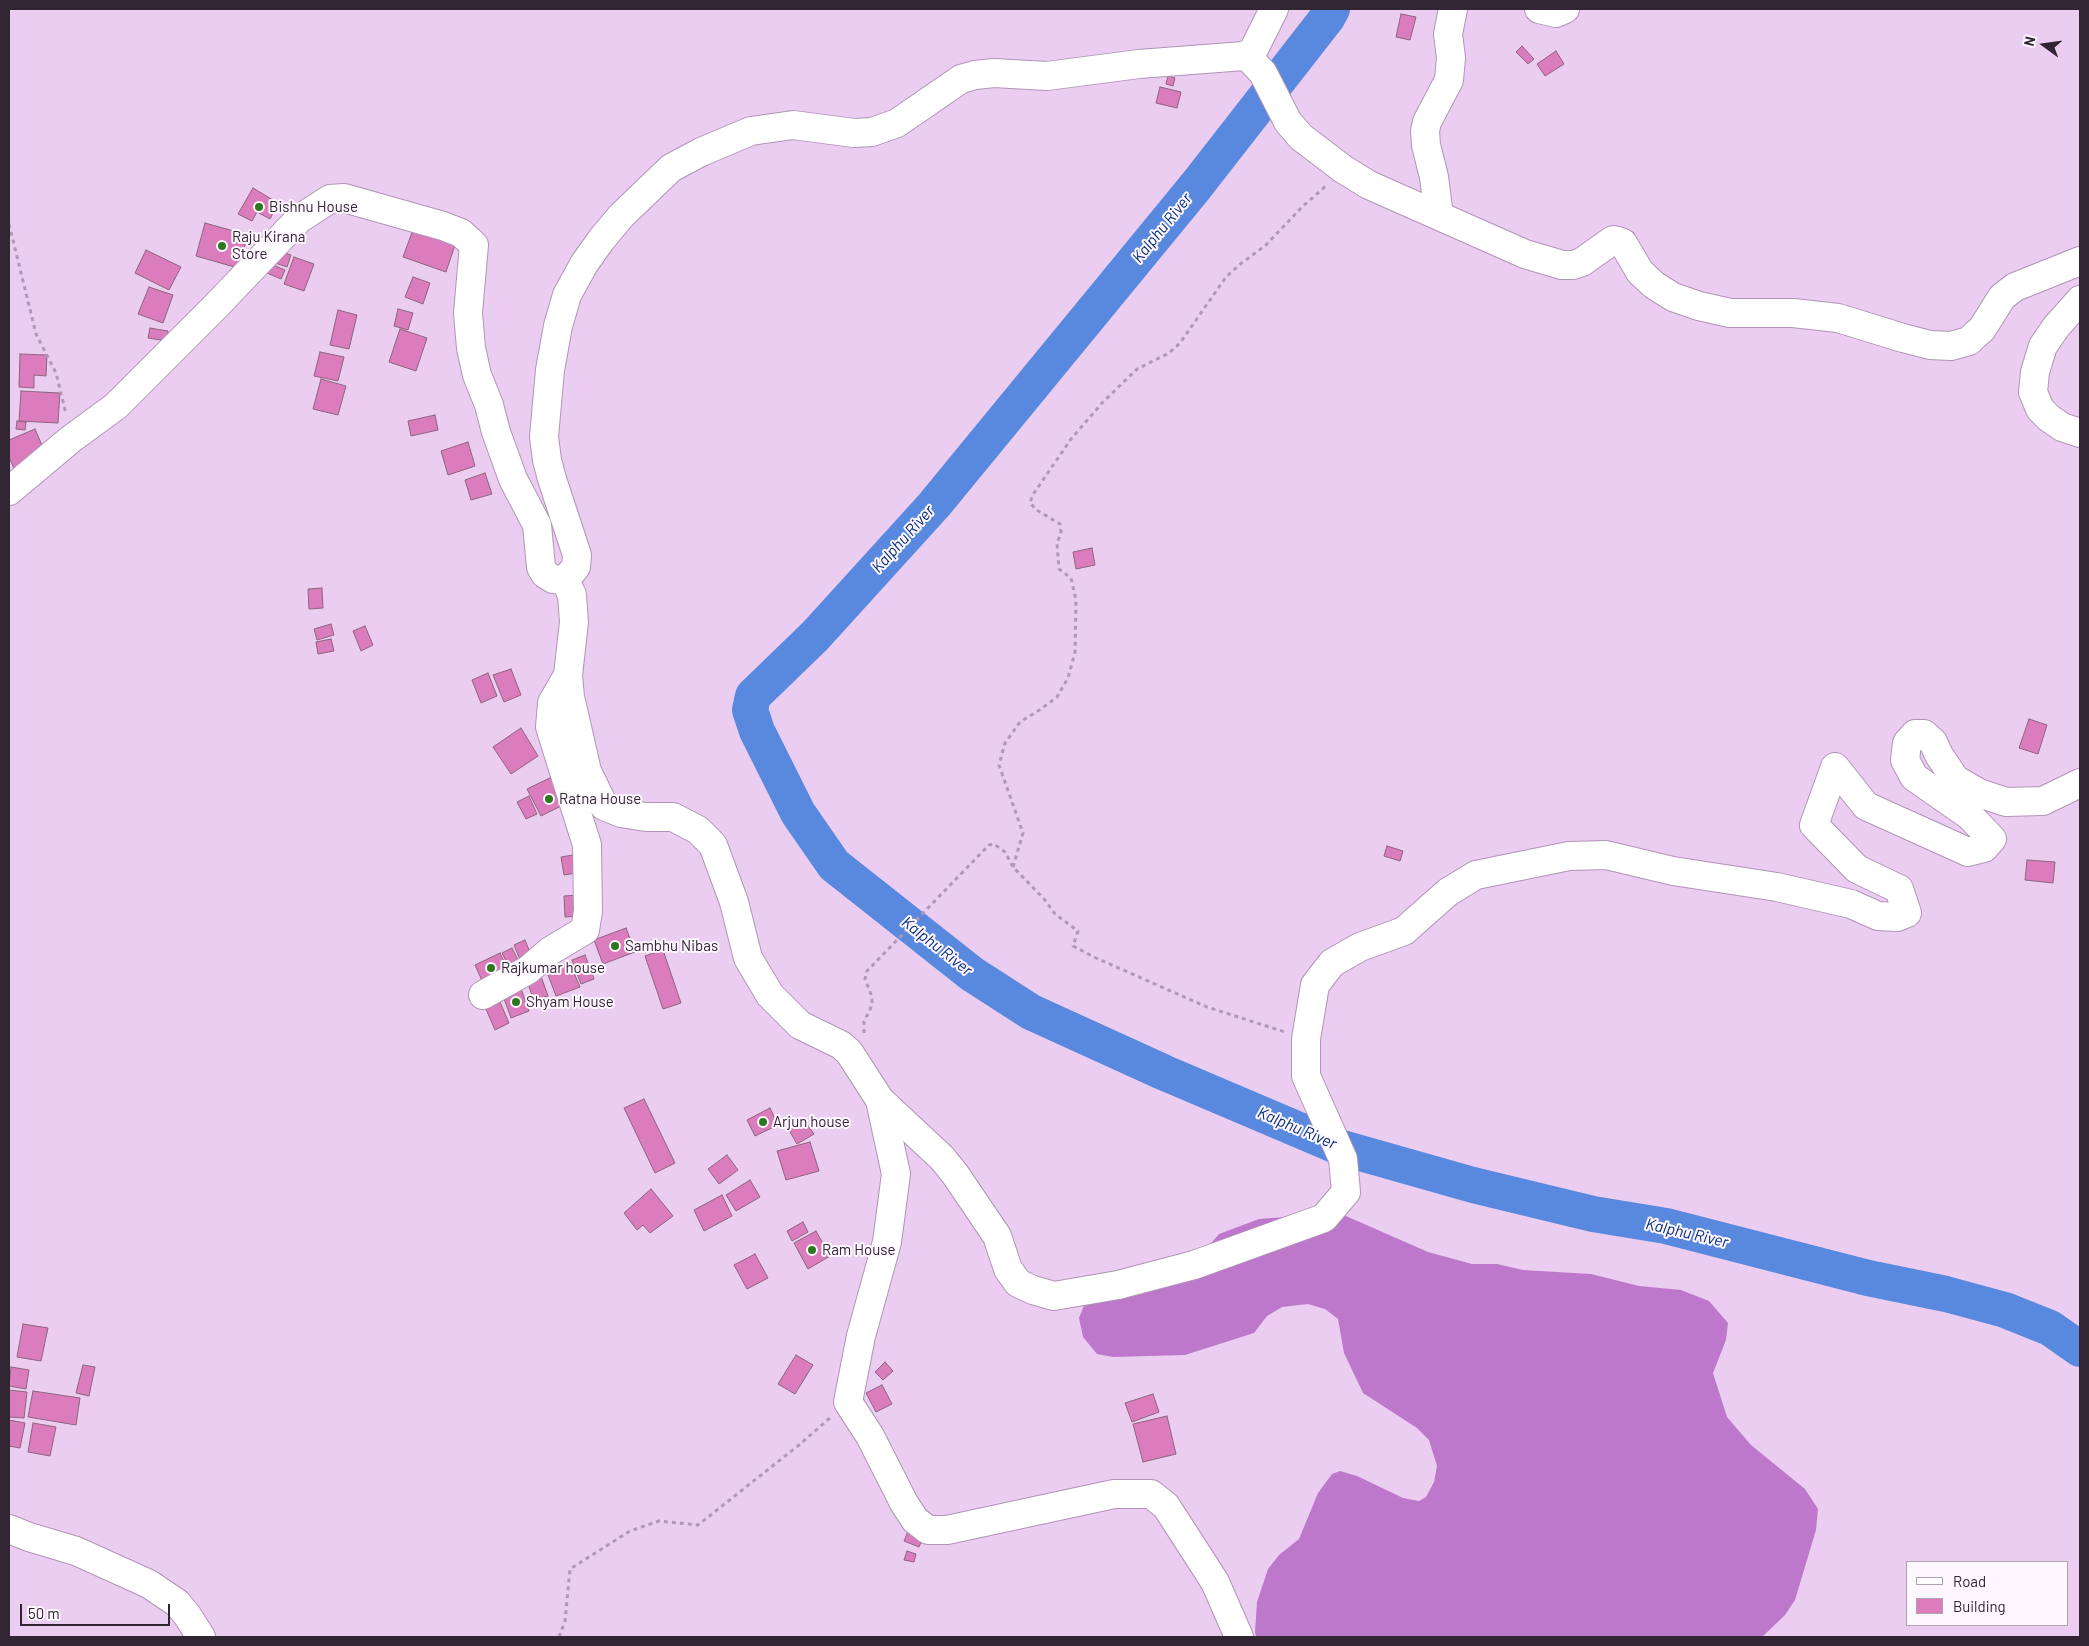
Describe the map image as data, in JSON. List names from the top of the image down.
{
  "water": ["Kalphu River"],
  "places": [
    "Bishnu House",
    "Raju Kirana Store",
    "Ratna House",
    "Sambhu Nibas",
    "Rajkumar house",
    "Shyam House",
    "Arjun house",
    "Ram House"
  ],
  "legend": ["Road", "Building"],
  "scale_bar": "50 m",
  "north": "left"
}
